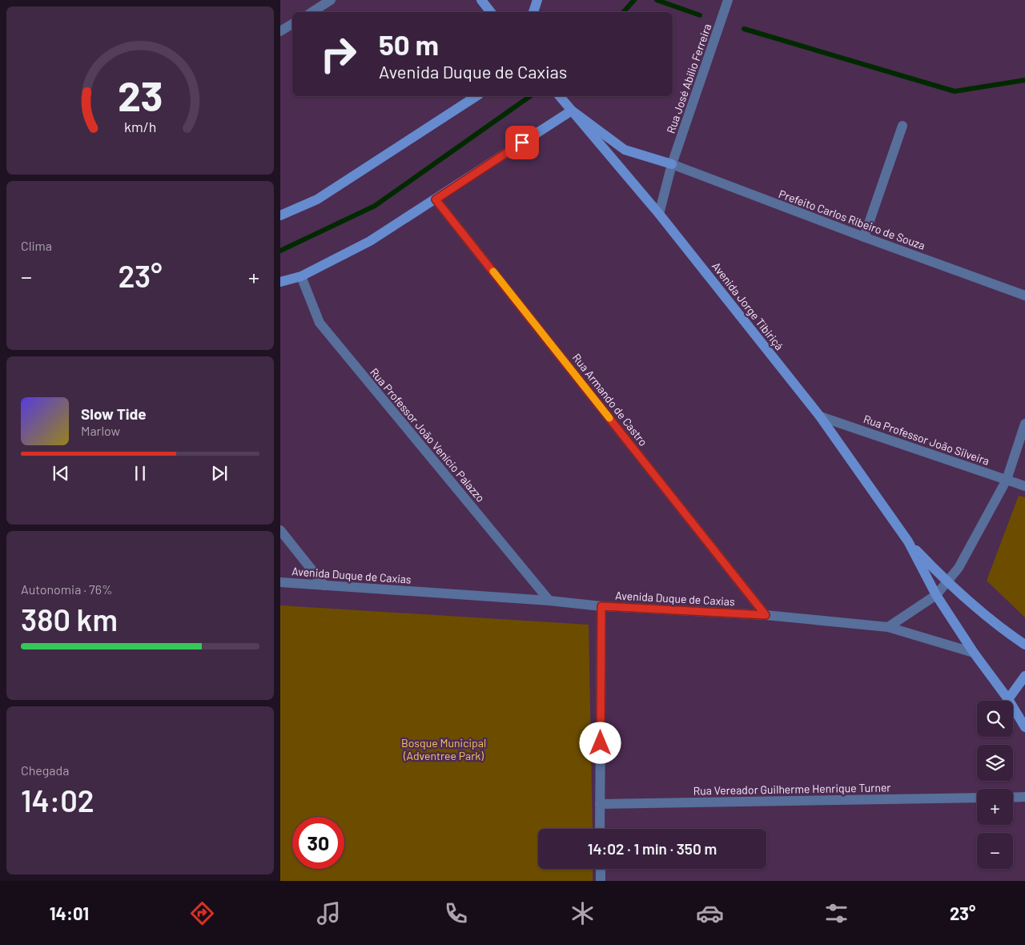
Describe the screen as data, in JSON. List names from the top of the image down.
{
  "streets": {
    "street": [
      "Rua José Abilio Ferreira",
      "Prefeito Carlos Ribeiro de Souza",
      "Avenida Jorge Tibiriçá",
      "Rua Armando de Castro",
      "Rua Professor João Venício Palazzo",
      "Rua Professor João Silveira",
      "Avenida Duque de Caxias",
      "Rua Vereador Guilherme Henrique Turner"
    ]
  },
  "crossings": [
    ["Rua José Abilio Ferreira", "Prefeito Carlos Ribeiro de Souza"],
    ["Rua José Abilio Ferreira", "Avenida Jorge Tibiriçá"],
    ["Avenida Jorge Tibiriçá", "Rua Professor João Silveira"],
    ["Rua Armando de Castro", "Avenida Duque de Caxias"],
    ["Rua Professor João Venício Palazzo", "Avenida Duque de Caxias"]
  ],
  "parks": ["Bosque Municipal (Adventree Park)"],
  "page": {
    "turn": ["50 m", "Avenida Duque de Caxias"],
    "tile": [
      "Clima",
      ["Autonomia · 76%", "380 km"],
      ["Chegada", "14:02"]
    ],
    "heat": ["−", "23°", "+"],
    "song": ["Slow Tide", "Marlow"],
    "map_buttons": ["+", "−"],
    "limit": "30",
    "trip": "14:02 · 1 min · 350 m",
    "tabs": ["14:01", "23°"],
    "gauge": ["23", "km/h"]
  }
}
